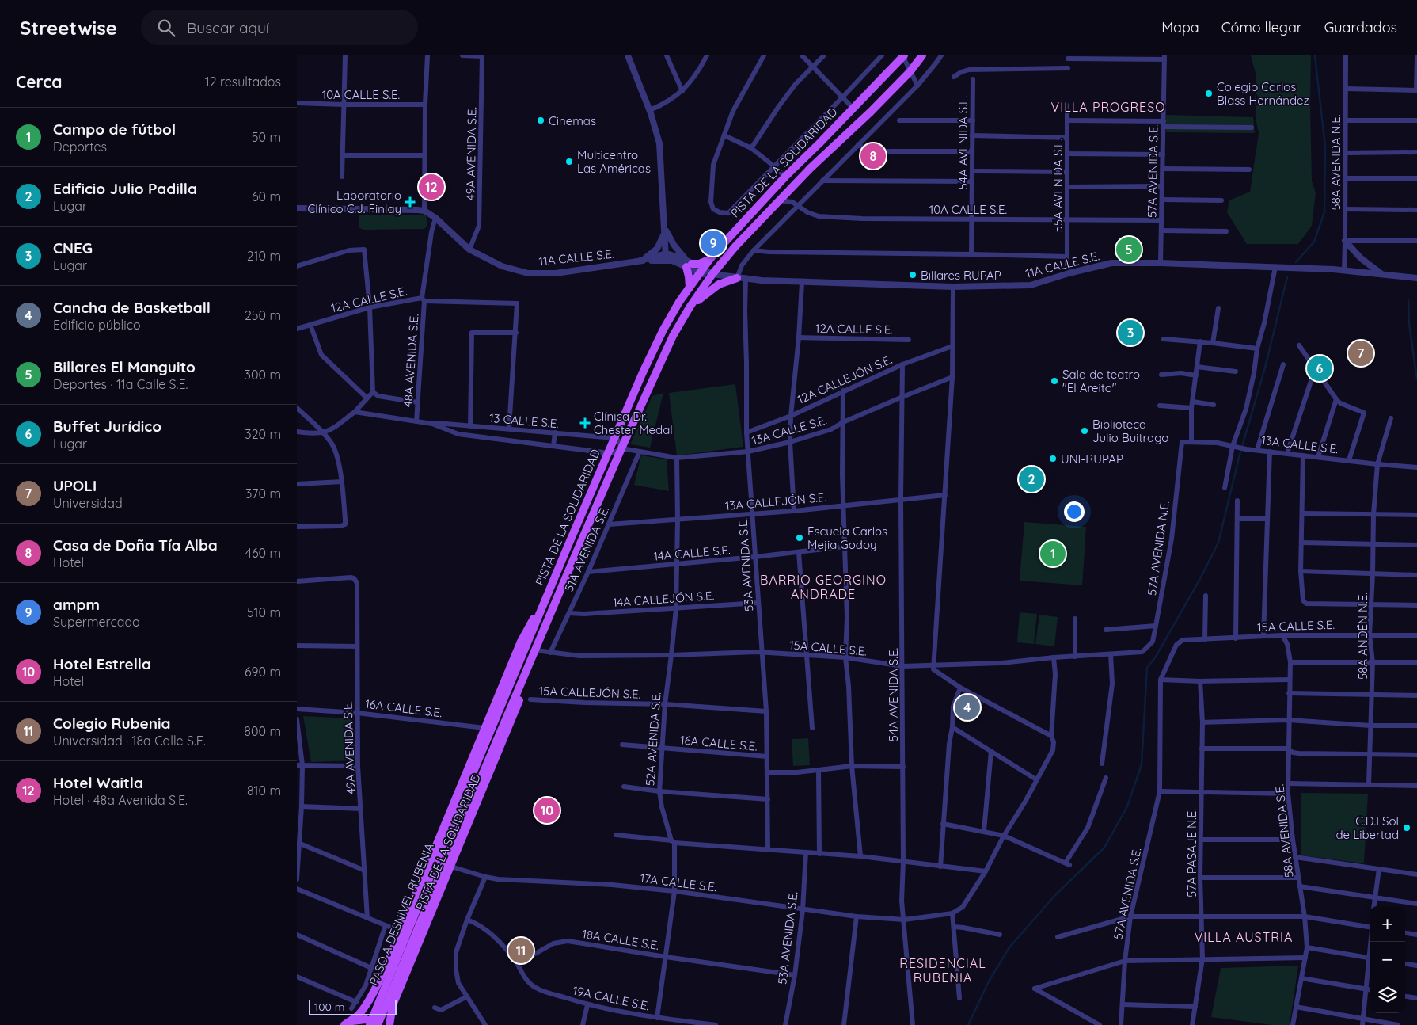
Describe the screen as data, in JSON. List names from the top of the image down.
{
  "streets": {
    "main road": ["PISTA DE LA SOLIDARIDAD", "PASO A DESNIVEL RUBENIA"],
    "street": [
      "10A CALLE S.E.",
      "54A AVENIDA S.E.",
      "49A AVENIDA S.E.",
      "58A AVENIDA N.E.",
      "57A AVENIDA S.E.",
      "55A AVENIDA S.E.",
      "11A CALLE S.E.",
      "12A CALLE S.E.",
      "48A AVENIDA S.E.",
      "12A CALLEJÓN S.E.",
      "13 CALLE S.E.",
      "13A CALLE S.E.",
      "13A CALLEJÓN S.E.",
      "57A AVENIDA N.E.",
      "51A AVENIDA S.E.",
      "14A CALLE S.E.",
      "53A AVENIDA S.E.",
      "14A CALLEJÓN S.E.",
      "15A CALLE S.E.",
      "58A ANDÉN N.E.",
      "15A CALLEJÓN S.E.",
      "16A CALLE S.E.",
      "52A AVENIDA S.E.",
      "58A AVENIDA S.E.",
      "57A PASAJE N.E.",
      "17A CALLE S.E.",
      "18A CALLE S.E.",
      "19A CALLE S.E."
    ]
  },
  "crossings": [
    ["10A CALLE S.E.", "54A AVENIDA S.E."],
    ["10A CALLE S.E.", "PISTA DE LA SOLIDARIDAD"],
    ["10A CALLE S.E.", "57A AVENIDA S.E."],
    ["10A CALLE S.E.", "55A AVENIDA S.E."],
    ["54A AVENIDA S.E.", "12A CALLEJÓN S.E."],
    ["54A AVENIDA S.E.", "13A CALLE S.E."],
    ["54A AVENIDA S.E.", "13A CALLEJÓN S.E."],
    ["54A AVENIDA S.E.", "15A CALLE S.E."],
    ["54A AVENIDA S.E.", "17A CALLE S.E."],
    ["49A AVENIDA S.E.", "11A CALLE S.E."],
    ["49A AVENIDA S.E.", "16A CALLE S.E."],
    ["PISTA DE LA SOLIDARIDAD", "11A CALLE S.E."],
    ["PISTA DE LA SOLIDARIDAD", "13 CALLE S.E."],
    ["PISTA DE LA SOLIDARIDAD", "13A CALLE S.E."],
    ["PISTA DE LA SOLIDARIDAD", "15A CALLE S.E."],
    ["PISTA DE LA SOLIDARIDAD", "16A CALLE S.E."],
    ["PISTA DE LA SOLIDARIDAD", "17A CALLE S.E."],
    ["PISTA DE LA SOLIDARIDAD", "PASO A DESNIVEL RUBENIA"],
    ["58A AVENIDA N.E.", "11A CALLE S.E."],
    ["57A AVENIDA S.E.", "11A CALLE S.E."],
    ["11A CALLE S.E.", "48A AVENIDA S.E."],
    ["11A CALLE S.E.", "53A AVENIDA S.E."],
    ["12A CALLE S.E.", "48A AVENIDA S.E."],
    ["48A AVENIDA S.E.", "13 CALLE S.E."],
    ["12A CALLEJÓN S.E.", "53A AVENIDA S.E."],
    ["13A CALLE S.E.", "57A AVENIDA N.E."],
    ["13A CALLE S.E.", "51A AVENIDA S.E."],
    ["13A CALLE S.E.", "53A AVENIDA S.E."],
    ["13A CALLE S.E.", "58A ANDÉN N.E."],
    ["13A CALLE S.E.", "52A AVENIDA S.E."],
    ["13A CALLEJÓN S.E.", "51A AVENIDA S.E."],
    ["13A CALLEJÓN S.E.", "53A AVENIDA S.E."],
    ["13A CALLEJÓN S.E.", "52A AVENIDA S.E."],
    ["57A AVENIDA N.E.", "15A CALLE S.E."],
    ["51A AVENIDA S.E.", "14A CALLE S.E."],
    ["51A AVENIDA S.E.", "14A CALLEJÓN S.E."],
    ["51A AVENIDA S.E.", "15A CALLE S.E."],
    ["14A CALLE S.E.", "53A AVENIDA S.E."],
    ["14A CALLE S.E.", "52A AVENIDA S.E."],
    ["53A AVENIDA S.E.", "14A CALLEJÓN S.E."],
    ["53A AVENIDA S.E.", "15A CALLE S.E."],
    ["53A AVENIDA S.E.", "15A CALLEJÓN S.E."],
    ["53A AVENIDA S.E.", "16A CALLE S.E."],
    ["53A AVENIDA S.E.", "17A CALLE S.E."],
    ["53A AVENIDA S.E.", "18A CALLE S.E."],
    ["14A CALLEJÓN S.E.", "52A AVENIDA S.E."],
    ["15A CALLE S.E.", "58A ANDÉN N.E."],
    ["15A CALLE S.E.", "52A AVENIDA S.E."],
    ["15A CALLE S.E.", "58A AVENIDA S.E."],
    ["15A CALLEJÓN S.E.", "52A AVENIDA S.E."],
    ["16A CALLE S.E.", "52A AVENIDA S.E."],
    ["52A AVENIDA S.E.", "17A CALLE S.E."],
    ["52A AVENIDA S.E.", "18A CALLE S.E."],
    ["52A AVENIDA S.E.", "19A CALLE S.E."],
    ["18A CALLE S.E.", "19A CALLE S.E."]
  ],
  "districts": [
    "VILLA PROGRESO",
    "BARRIO GEORGINO ANDRADE",
    "VILLA AUSTRIA",
    "RESIDENCIAL RUBENIA"
  ],
  "places": {
    "other": [
      "Colegio Carlos Blass Hernández",
      "Cinemas",
      "Multicentro Las Américas",
      "Billares RUPAP",
      "Sala de teatro \"El Areito\"",
      "Biblioteca Julio Buitrago",
      "UNI-RUPAP",
      "Escuela Carlos Mejia Godoy",
      "C.D.I Sol de Libertad"
    ],
    "health": ["Laboratorio Clínico C.J. Finlay", "Clínica Dr. Chester Medal"]
  },
  "scale_bar": "100 m",
  "page": {
    "header": "Streetwise",
    "search": "Buscar aquí",
    "nav": ["Mapa", "Cómo llegar", "Guardados"],
    "heading": ["Cerca", "12 resultados"],
    "list": [
      {
        "mark": "1",
        "name": "Campo de fútbol",
        "note": "Deportes",
        "value": "50 m"
      },
      {
        "mark": "2",
        "name": "Edificio Julio Padilla",
        "note": "Lugar",
        "value": "60 m"
      },
      {
        "mark": "3",
        "name": "CNEG",
        "note": "Lugar",
        "value": "210 m"
      },
      {
        "mark": "4",
        "name": "Cancha de Basketball",
        "note": "Edificio público",
        "value": "250 m"
      },
      {
        "mark": "5",
        "name": "Billares El Manguito",
        "note": "Deportes · 11a Calle S.E.",
        "value": "300 m"
      },
      {
        "mark": "6",
        "name": "Buffet Jurídico",
        "note": "Lugar",
        "value": "320 m"
      },
      {
        "mark": "7",
        "name": "UPOLI",
        "note": "Universidad",
        "value": "370 m"
      },
      {
        "mark": "8",
        "name": "Casa de Doña Tía Alba",
        "note": "Hotel",
        "value": "460 m"
      },
      {
        "mark": "9",
        "name": "ampm",
        "note": "Supermercado",
        "value": "510 m"
      },
      {
        "mark": "10",
        "name": "Hotel Estrella",
        "note": "Hotel",
        "value": "690 m"
      },
      {
        "mark": "11",
        "name": "Colegio Rubenia",
        "note": "Universidad · 18a Calle S.E.",
        "value": "800 m"
      },
      {
        "mark": "12",
        "name": "Hotel Waitla",
        "note": "Hotel · 48a Avenida S.E.",
        "value": "810 m"
      }
    ],
    "pins": [
      "8",
      "12",
      "9",
      "5",
      "3",
      "7",
      "6",
      "2",
      "1",
      "4",
      "10",
      "11"
    ],
    "map_buttons": ["+", "−"],
    "scale": "100 m"
  }
}
